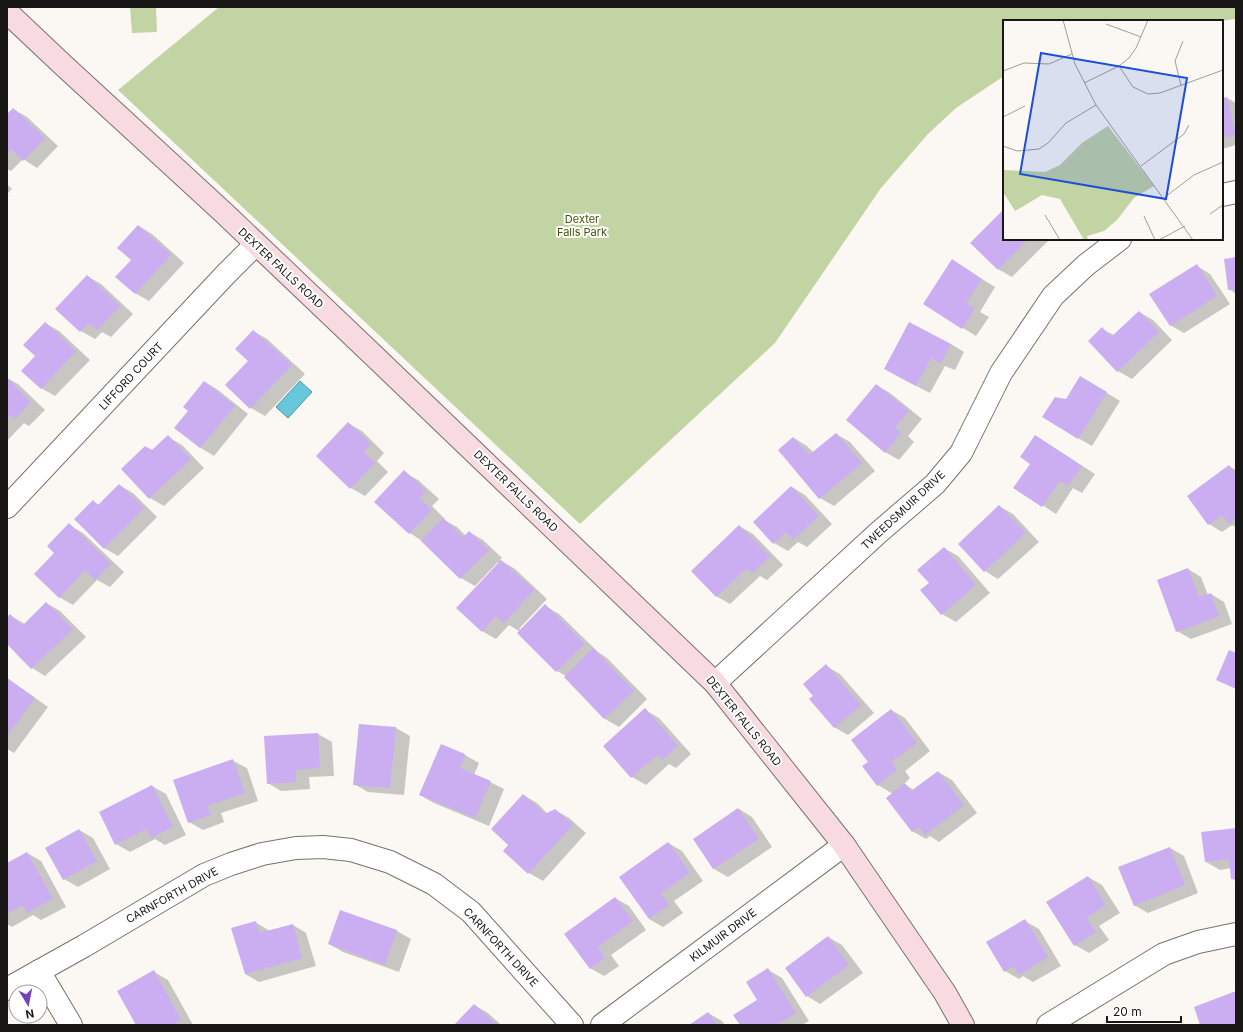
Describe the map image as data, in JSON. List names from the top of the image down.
{
  "streets": {
    "street": [
      "DEXTER FALLS ROAD",
      "LIFFORD COURT",
      "TWEEDSMUIR DRIVE",
      "CARNFORTH DRIVE",
      "KILMUIR DRIVE"
    ]
  },
  "crossings": [
    ["DEXTER FALLS ROAD", "LIFFORD COURT"],
    ["DEXTER FALLS ROAD", "TWEEDSMUIR DRIVE"],
    ["DEXTER FALLS ROAD", "KILMUIR DRIVE"]
  ],
  "parks": ["Dexter Falls Park"],
  "scale_bar": "20 m",
  "north": "bottom"
}
